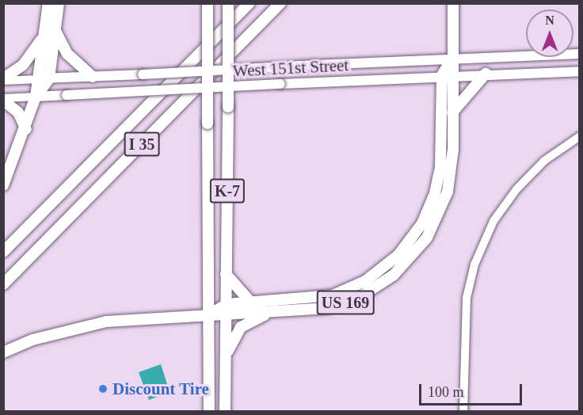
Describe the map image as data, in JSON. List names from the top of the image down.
{
  "streets": {
    "highway": ["I 35", "K-7", "US 169"],
    "main road": ["West 151st Street"]
  },
  "crossings": [
    ["West 151st Street", "US 169"],
    ["K-7", "US 169"]
  ],
  "places": ["Discount Tire"],
  "scale_bar": "100 m",
  "north": "top"
}
